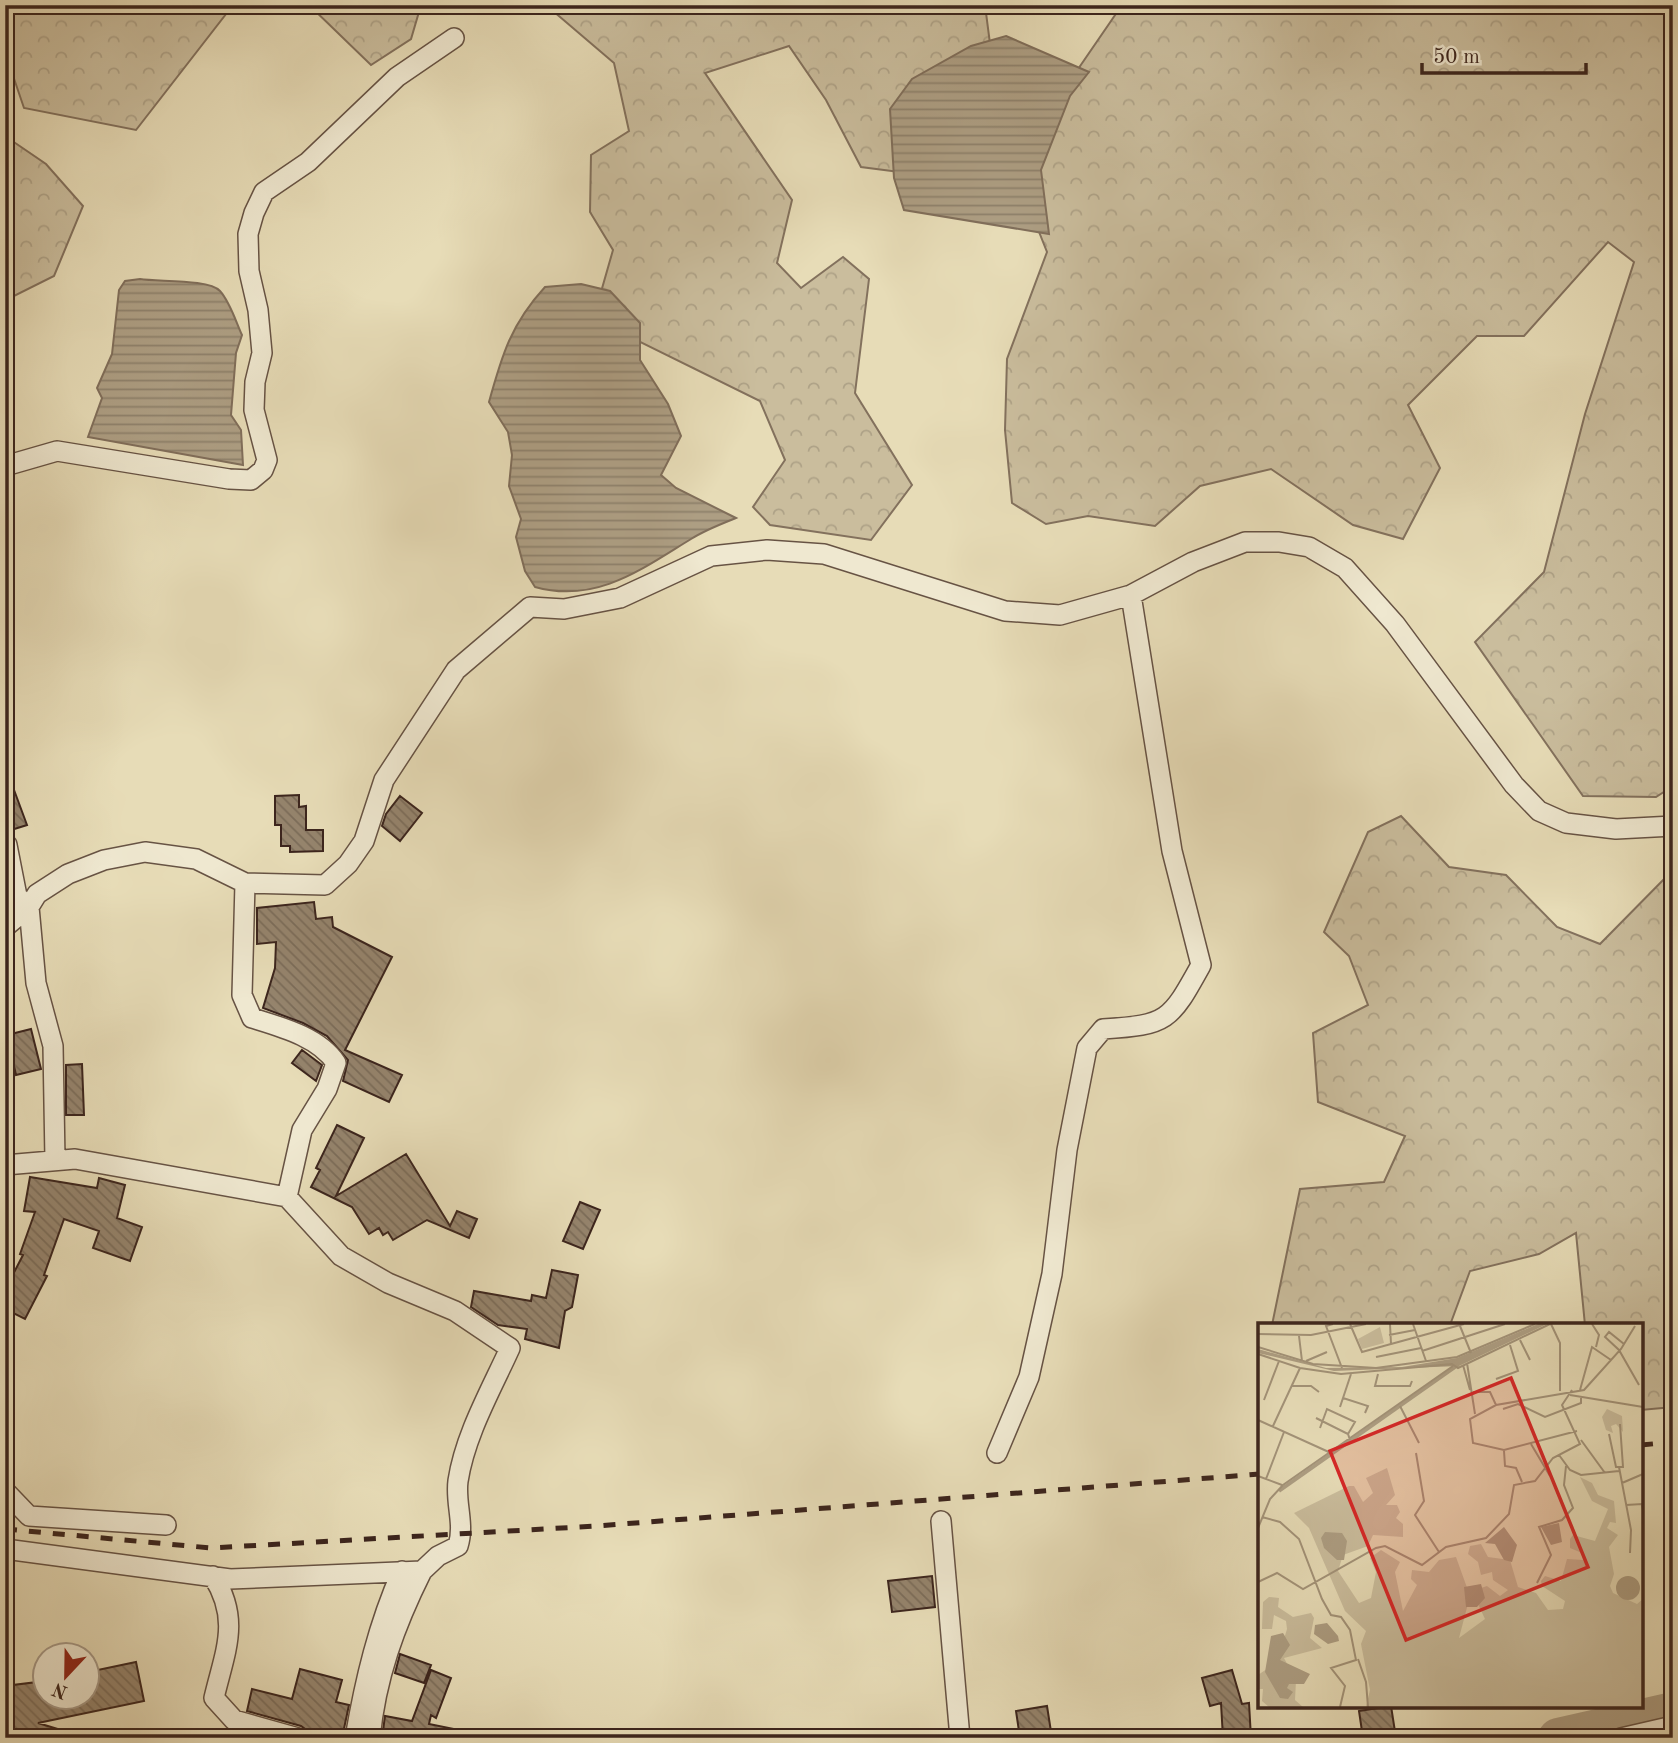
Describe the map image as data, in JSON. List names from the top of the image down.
{
  "scale_bar": "50 m",
  "north": "bottom"
}
